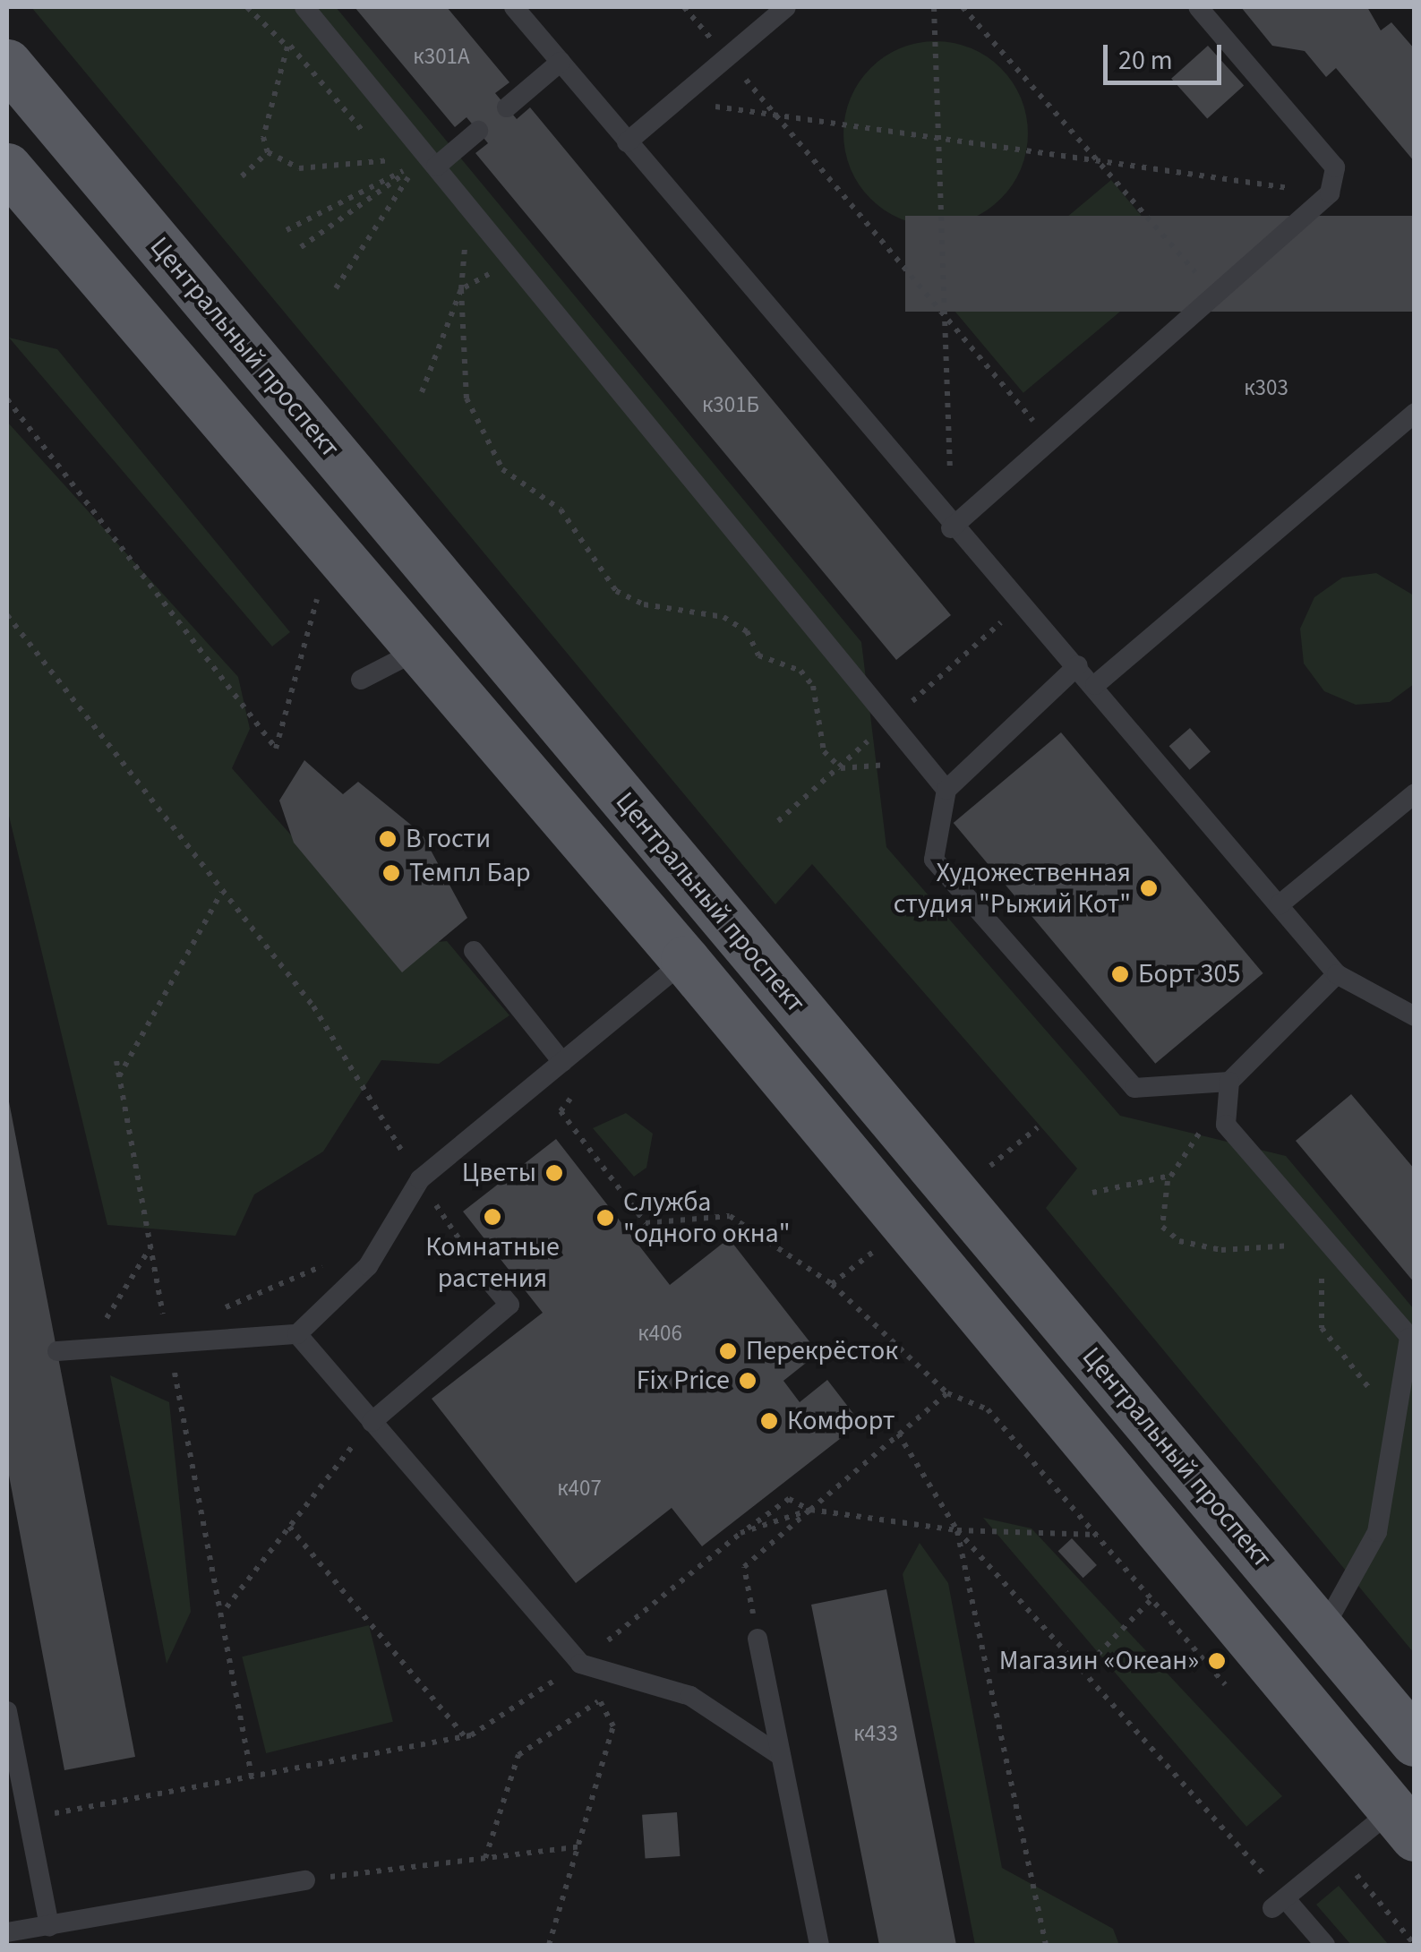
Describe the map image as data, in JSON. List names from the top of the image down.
{
  "streets": {
    "main road": ["Центральный проспект"]
  },
  "places": [
    "В гости",
    "Темпл Бар",
    "Художественная студия \"Рыжий Кот\"",
    "Борт 305",
    "Цветы",
    "Комнатные растения",
    "Служба \"одного окна\"",
    "Перекрёсток",
    "Fix Price",
    "Комфорт",
    "Магазин «Океан»"
  ],
  "house_numbers": [
    "к301А",
    "к303",
    "к301Б",
    "к406",
    "к407",
    "к433"
  ],
  "scale_bar": "20 m"
}
